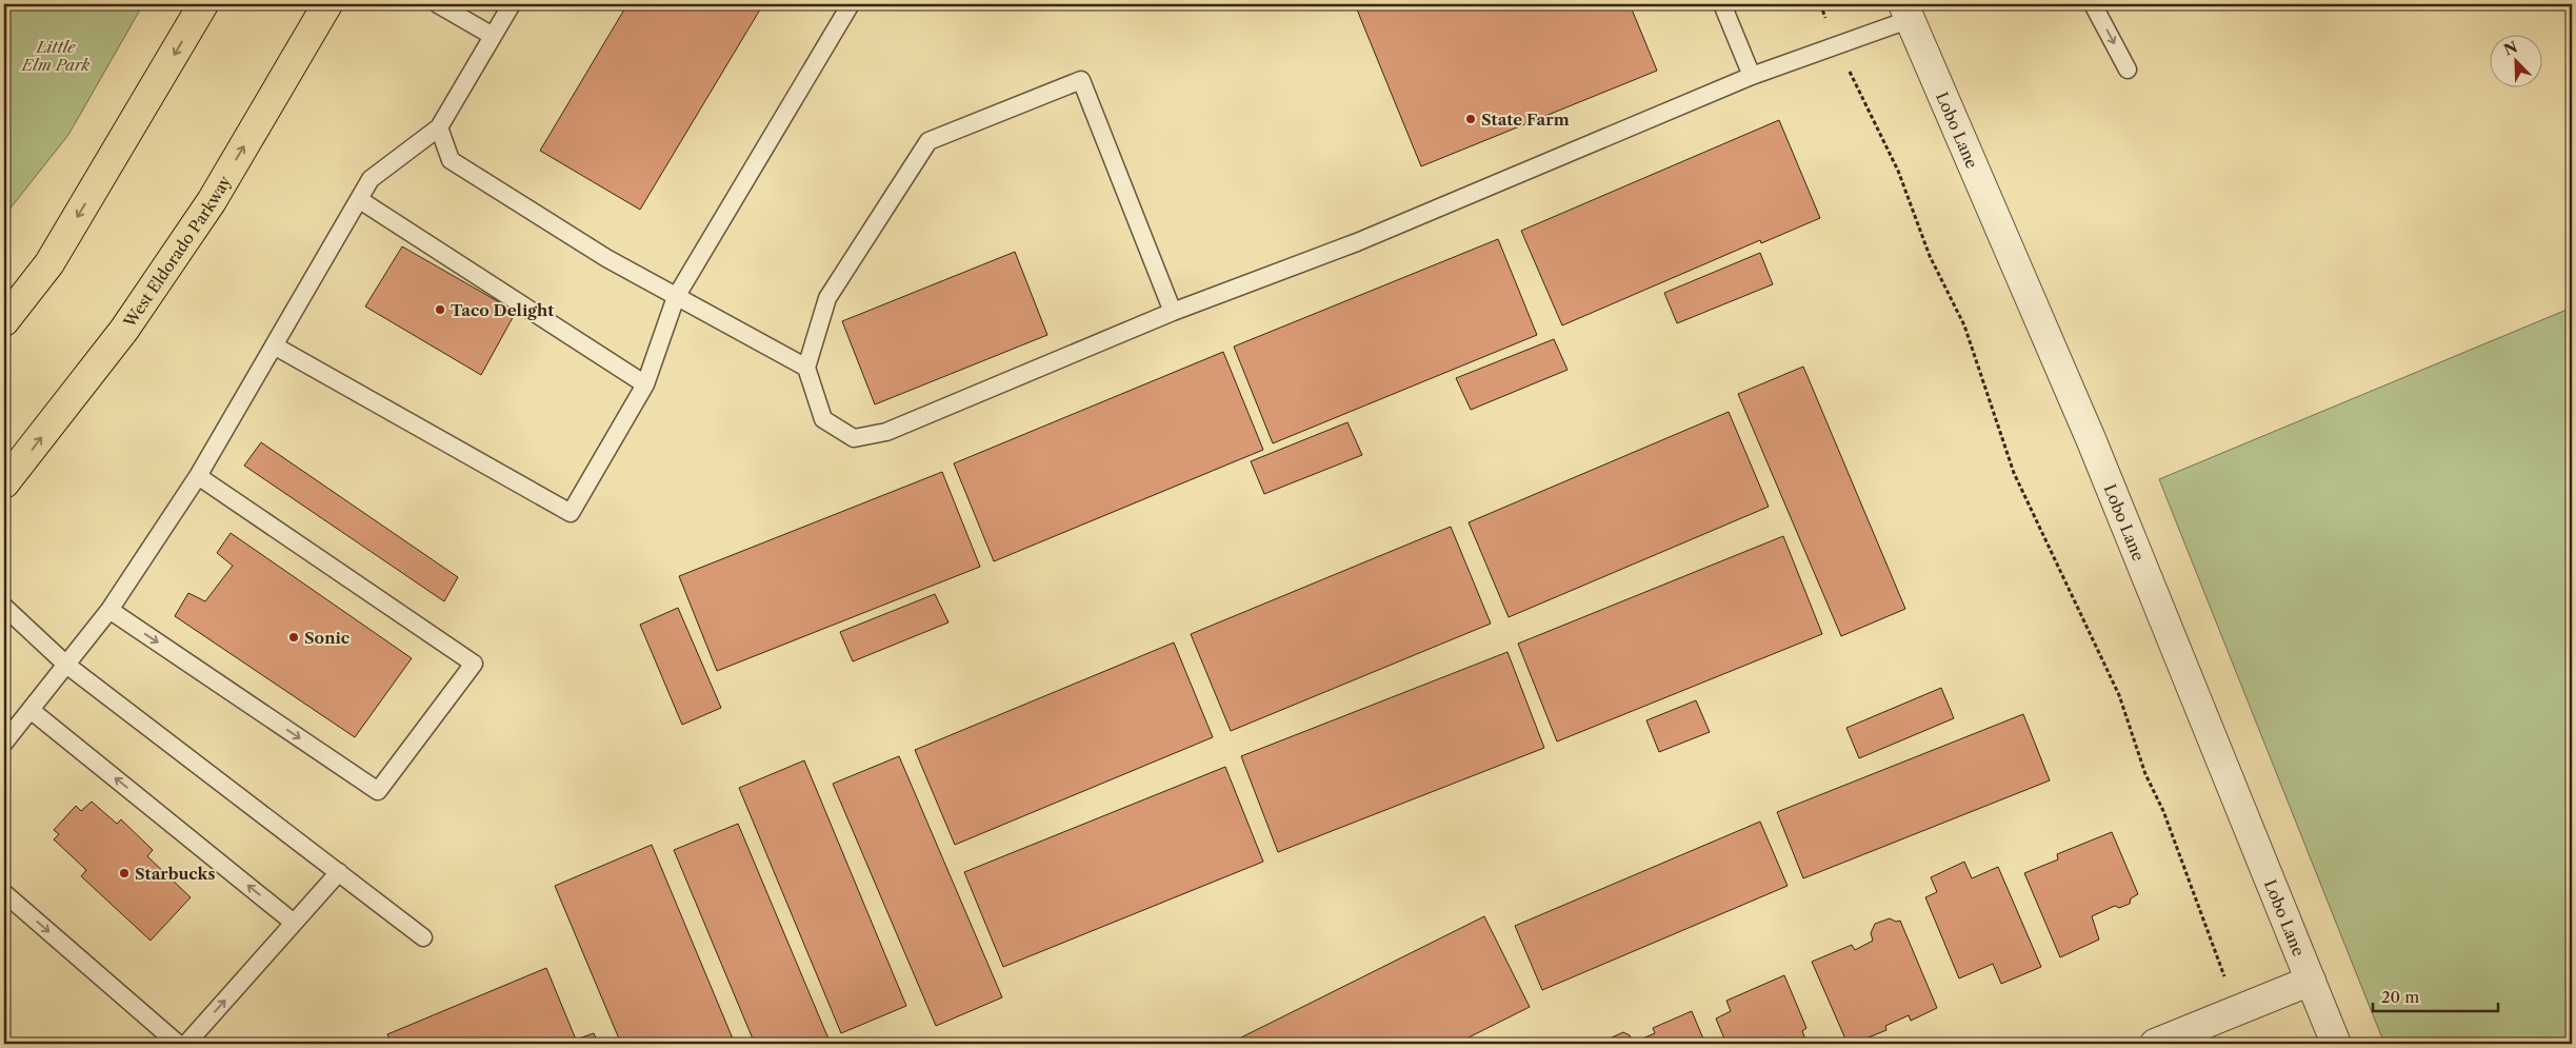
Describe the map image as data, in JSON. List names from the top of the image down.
{
  "streets": {
    "main road": ["West Eldorado Parkway"],
    "street": ["Lobo Lane"]
  },
  "parks": ["Little Elm Park"],
  "places": [
    "State Farm",
    "Taco Delight",
    "Sonic",
    "Starbucks"
  ],
  "scale_bar": "20 m",
  "north": "top left"
}
